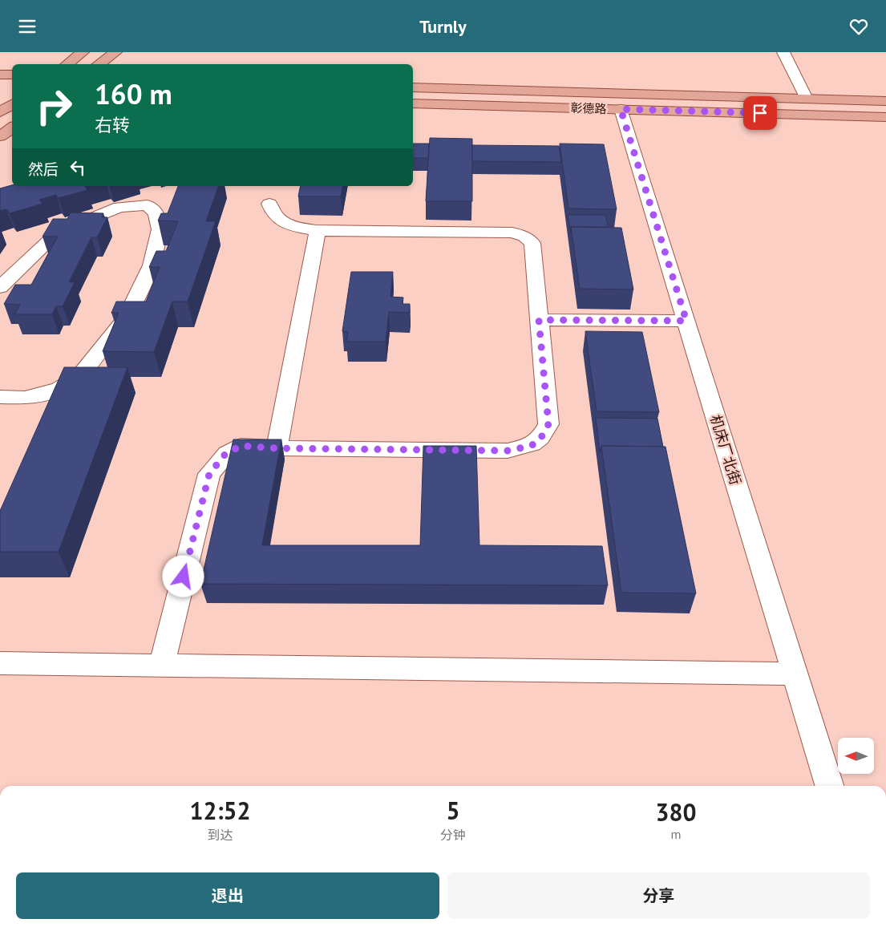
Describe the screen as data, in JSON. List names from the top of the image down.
{
  "streets": {
    "main road": ["彰德路"],
    "street": ["机床厂北街"]
  },
  "crossings": [
    ["彰德路", "机床厂北街"]
  ],
  "north": "left",
  "page": {
    "header": "Turnly",
    "turn": ["160 m", "右转"],
    "then": "然后",
    "eta": [
      "12:52",
      "到达",
      "5",
      "分钟",
      "380",
      "m"
    ],
    "buttons": ["退出", "分享"]
  }
}
